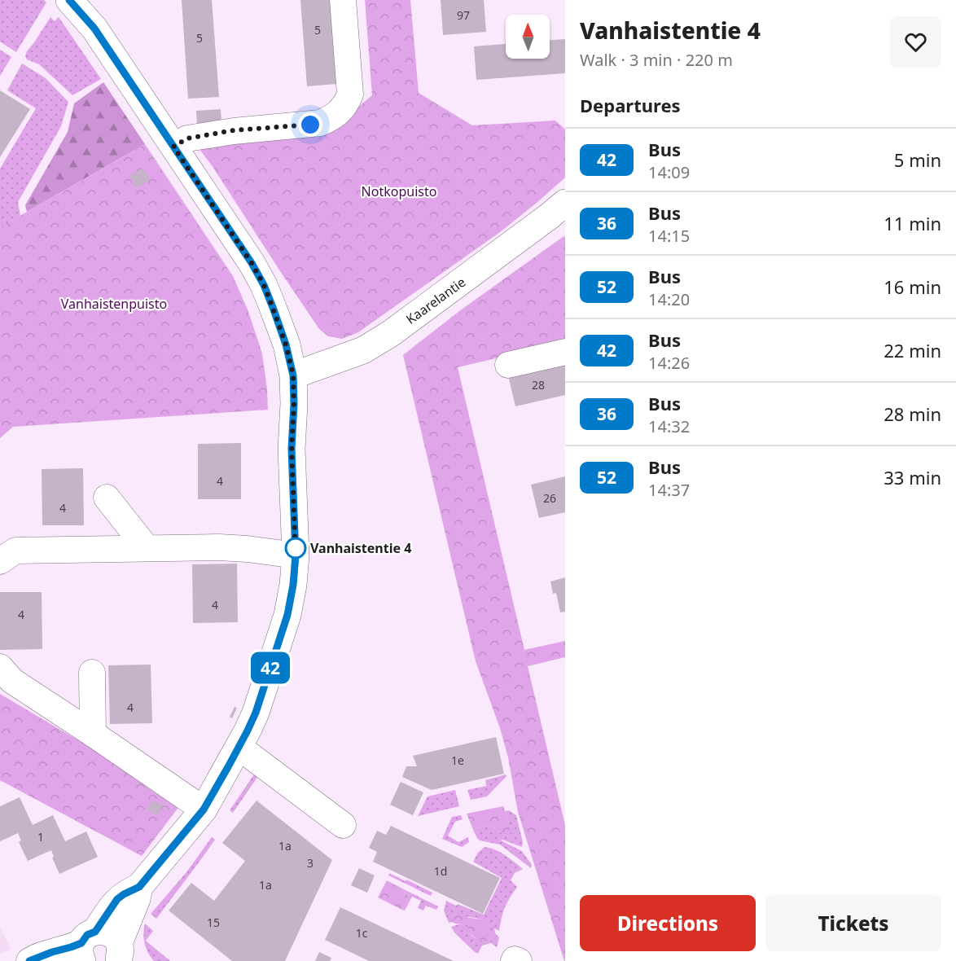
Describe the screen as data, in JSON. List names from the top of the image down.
{
  "streets": {
    "main road": ["Kaarelantie"]
  },
  "parks": ["Notkopuisto", "Vanhaistenpuisto"],
  "places": ["Vanhaistentie 4"],
  "lines": ["bus line 42"],
  "house_numbers": [
    "97",
    "5",
    "5",
    "28",
    "4",
    "26",
    "4",
    "4",
    "4",
    "4",
    "1e",
    "1",
    "1a",
    "3",
    "1d",
    "1a",
    "15",
    "1c"
  ],
  "north": "top",
  "page": {
    "on_map": "42",
    "heading": [
      ["Vanhaistentie 4", "Walk · 3 min · 220 m"],
      "Departures"
    ],
    "list": [
      {
        "mark": "42",
        "name": "Bus",
        "note": "14:09",
        "value": "5 min"
      },
      {
        "mark": "36",
        "name": "Bus",
        "note": "14:15",
        "value": "11 min"
      },
      {
        "mark": "52",
        "name": "Bus",
        "note": "14:20",
        "value": "16 min"
      },
      {
        "mark": "42",
        "name": "Bus",
        "note": "14:26",
        "value": "22 min"
      },
      {
        "mark": "36",
        "name": "Bus",
        "note": "14:32",
        "value": "28 min"
      },
      {
        "mark": "52",
        "name": "Bus",
        "note": "14:37",
        "value": "33 min"
      }
    ],
    "buttons": ["Directions", "Tickets"]
  }
}
